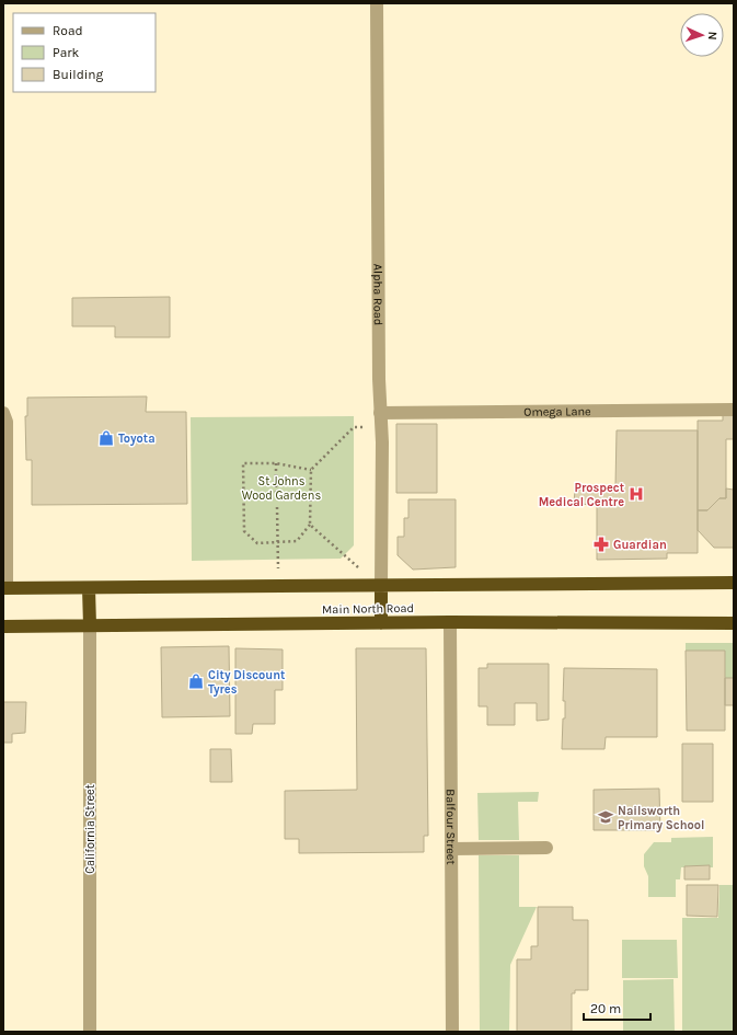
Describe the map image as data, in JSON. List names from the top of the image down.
{
  "streets": {
    "highway": ["Main North Road"],
    "street": [
      "Alpha Road",
      "Omega Lane",
      "Balfour Street",
      "California Street"
    ]
  },
  "crossings": [
    ["Alpha Road", "Omega Lane"],
    ["Alpha Road", "Main North Road"],
    ["Main North Road", "Balfour Street"],
    ["Main North Road", "California Street"]
  ],
  "parks": ["St Johns Wood Gardens"],
  "places": {
    "shop": ["Toyota", "City Discount Tyres"],
    "hospital": ["Prospect Medical Centre"],
    "pharmacy": ["Guardian"],
    "school or university": ["Nailsworth Primary School"]
  },
  "legend": ["Road", "Park", "Building"],
  "scale_bar": "20 m",
  "north": "right"
}
